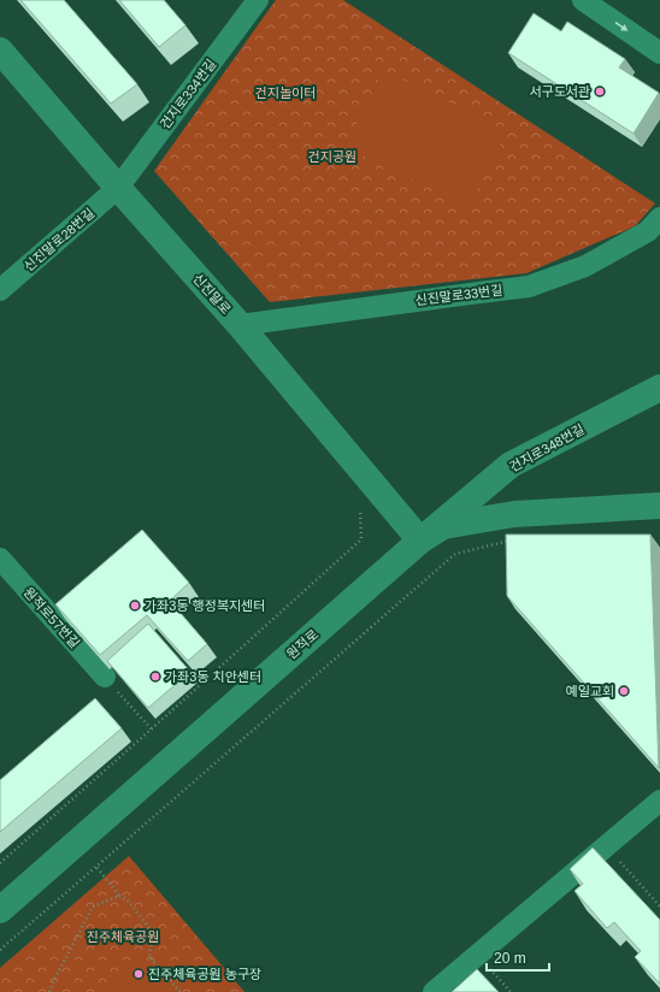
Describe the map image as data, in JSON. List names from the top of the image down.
{
  "streets": {
    "street": [
      "건지로334번길",
      "신진말로28번길",
      "신진말로",
      "신진말로33번길",
      "건지로348번길",
      "원적로57번길",
      "원적로"
    ]
  },
  "crossings": [
    ["건지로334번길", "신진말로28번길"],
    ["건지로334번길", "신진말로"],
    ["신진말로28번길", "신진말로"],
    ["신진말로", "신진말로33번길"],
    ["신진말로", "건지로348번길"],
    ["신진말로", "원적로"],
    ["건지로348번길", "원적로"]
  ],
  "parks": ["건지놀이터", "건지공원", "진주체육공원"],
  "places": [
    "서구도서관",
    "가좌3동 행정복지센터",
    "가좌3동 치안센터",
    "예일교회",
    "진주체육공원 농구장"
  ],
  "scale_bar": "20 m"
}
